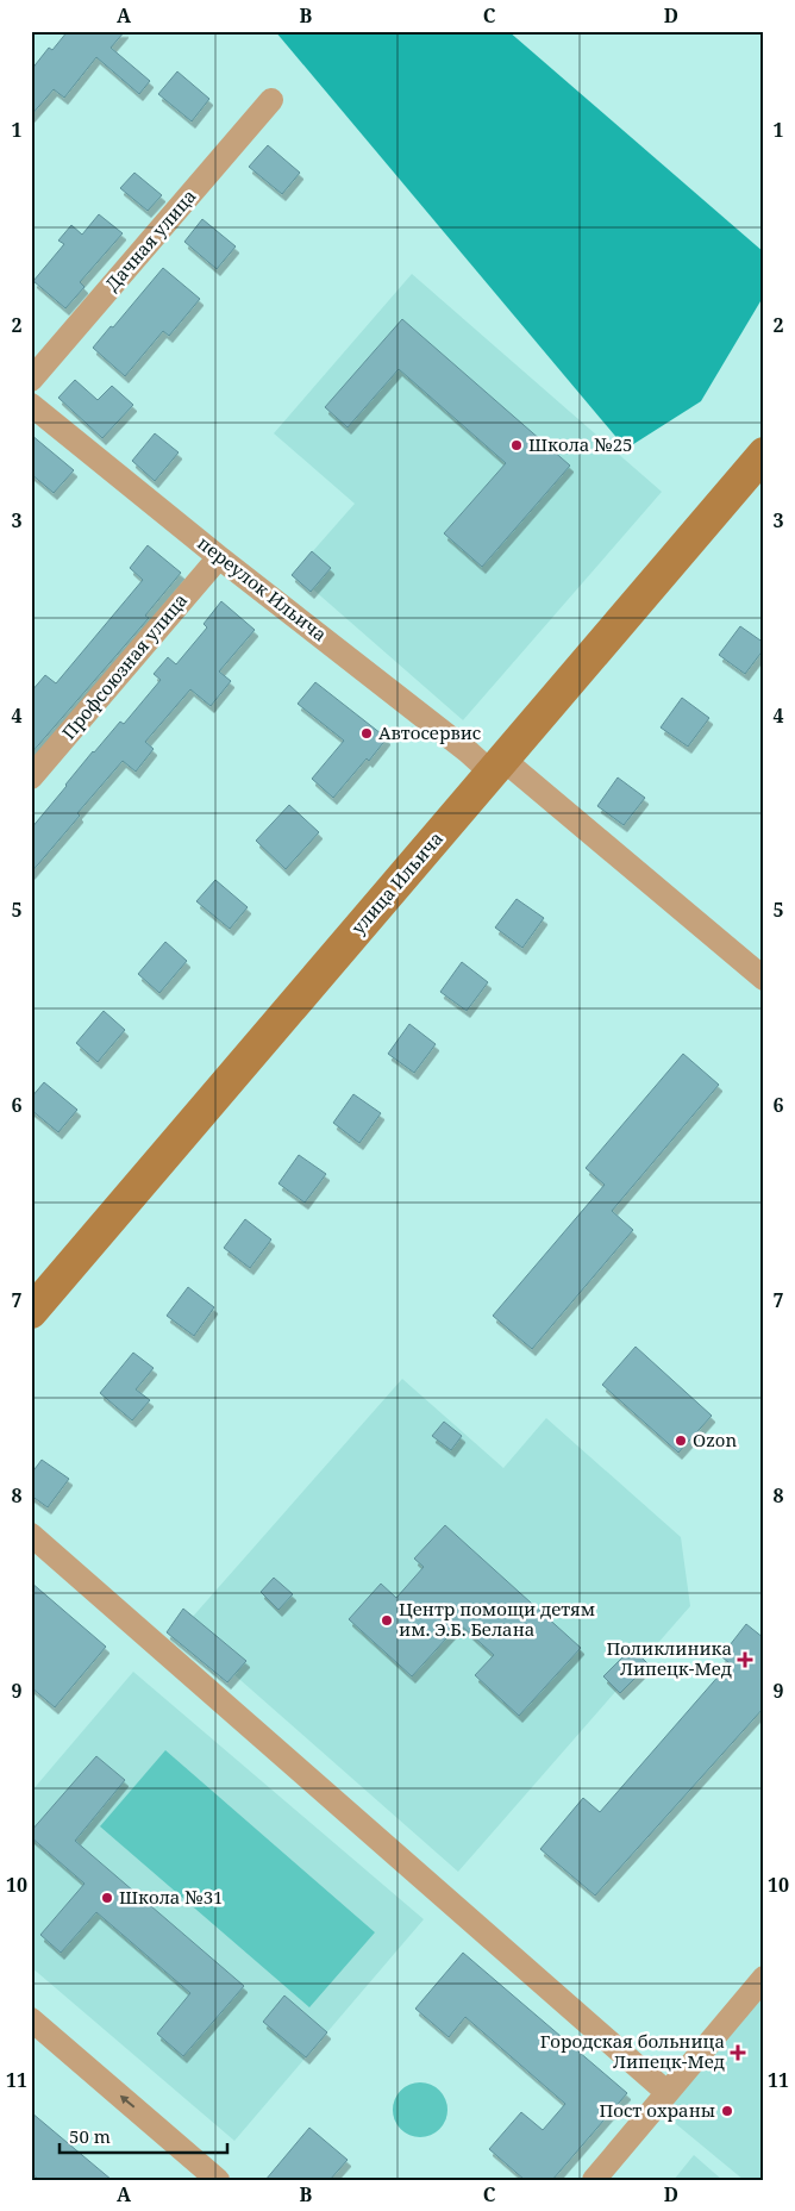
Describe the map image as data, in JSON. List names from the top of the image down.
{
  "streets": {
    "street": [
      "Дачная улица",
      "переулок Ильича",
      "Профсоюзная улица",
      "улица Ильича"
    ]
  },
  "crossings": [
    ["переулок Ильича", "Профсоюзная улица"],
    ["переулок Ильича", "улица Ильича"]
  ],
  "places": {
    "other": [
      "Школа №25",
      "Автосервис",
      "Ozon",
      "Центр помощи детям им. Э.Б. Белана",
      "Школа №31",
      "Пост охраны"
    ],
    "health": ["Поликлиника Липецк-Мед", "Городская больница Липецк-Мед"]
  },
  "scale_bar": "50 m",
  "grid": {
    "columns": [
      "A",
      "B",
      "C",
      "D"
    ],
    "rows": [
      "1",
      "2",
      "3",
      "4",
      "5",
      "6",
      "7",
      "8",
      "9",
      "10",
      "11"
    ]
  }
}
